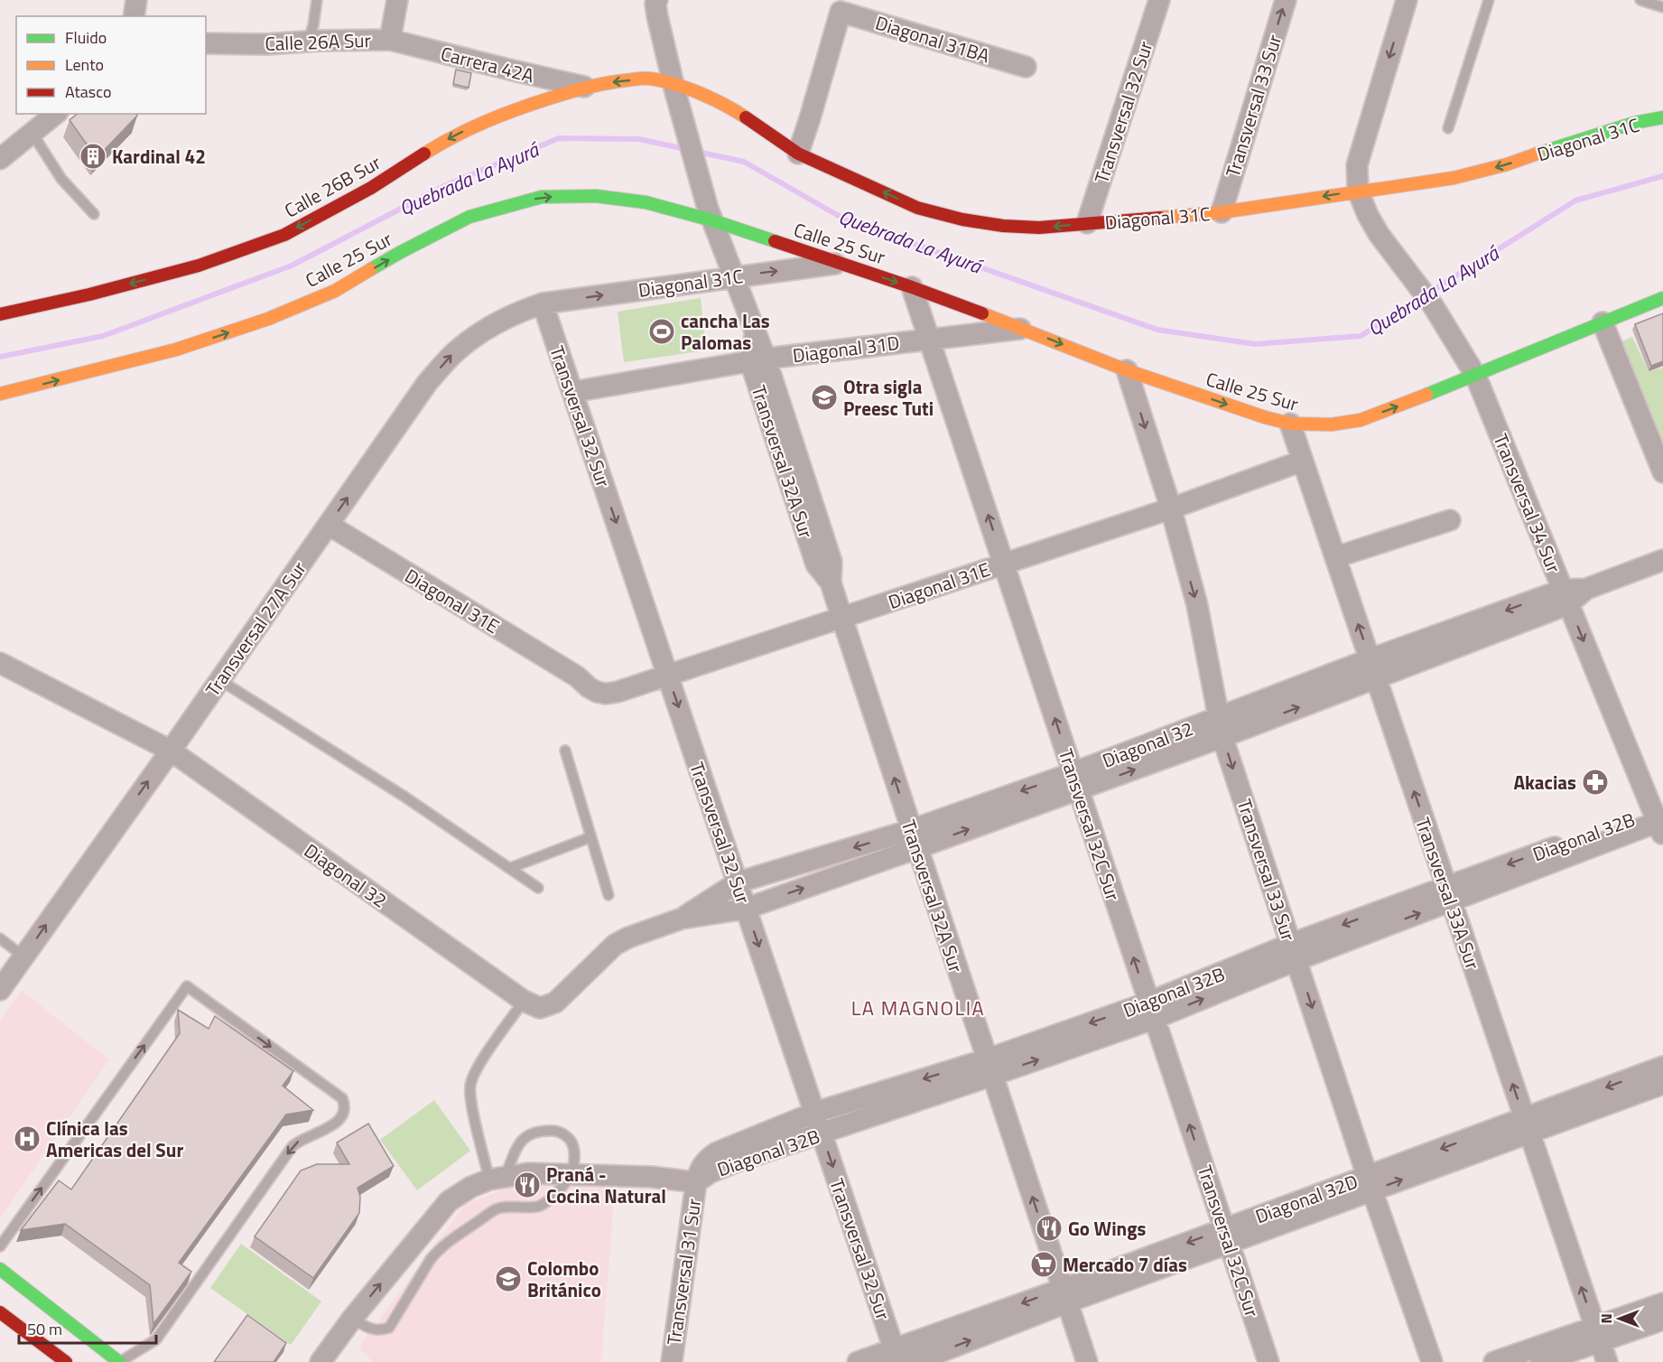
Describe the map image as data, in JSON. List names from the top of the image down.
{
  "streets": {
    "main road": ["Diagonal 31C", "Calle 26B Sur", "Calle 25 Sur"],
    "street": [
      "Diagonal 31BA",
      "Calle 26A Sur",
      "Carrera 42A",
      "Transversal 33 Sur",
      "Transversal 32 Sur",
      "Diagonal 31D",
      "Transversal 32A Sur",
      "Transversal 34 Sur",
      "Diagonal 31E",
      "Transversal 27A Sur",
      "Diagonal 32",
      "Transversal 32C Sur",
      "Diagonal 32B",
      "Transversal 33A Sur",
      "Diagonal 32D",
      "Transversal 31 Sur"
    ]
  },
  "crossings": [
    ["Diagonal 31BA", "Diagonal 31C"],
    ["Calle 26A Sur", "Carrera 42A"],
    ["Carrera 42A", "Calle 26B Sur"],
    ["Transversal 33 Sur", "Diagonal 31C"],
    ["Transversal 33 Sur", "Calle 25 Sur"],
    ["Transversal 33 Sur", "Diagonal 31E"],
    ["Transversal 33 Sur", "Diagonal 32"],
    ["Transversal 33 Sur", "Diagonal 32B"],
    ["Transversal 33 Sur", "Diagonal 32D"],
    ["Transversal 32 Sur", "Diagonal 31C"],
    ["Transversal 32 Sur", "Diagonal 31D"],
    ["Transversal 32 Sur", "Diagonal 31E"],
    ["Transversal 32 Sur", "Transversal 27A Sur"],
    ["Transversal 32 Sur", "Diagonal 32"],
    ["Transversal 32 Sur", "Diagonal 32B"],
    ["Transversal 32 Sur", "Diagonal 32D"],
    ["Diagonal 31C", "Calle 26B Sur"],
    ["Diagonal 31C", "Calle 25 Sur"],
    ["Diagonal 31C", "Transversal 32A Sur"],
    ["Diagonal 31C", "Transversal 34 Sur"],
    ["Diagonal 31C", "Transversal 27A Sur"],
    ["Calle 26B Sur", "Transversal 32A Sur"],
    ["Calle 25 Sur", "Diagonal 31D"],
    ["Calle 25 Sur", "Transversal 32A Sur"],
    ["Calle 25 Sur", "Transversal 34 Sur"],
    ["Calle 25 Sur", "Transversal 32C Sur"],
    ["Calle 25 Sur", "Transversal 33A Sur"],
    ["Diagonal 31D", "Transversal 32A Sur"],
    ["Diagonal 31D", "Transversal 32C Sur"],
    ["Transversal 32A Sur", "Diagonal 31E"],
    ["Transversal 32A Sur", "Diagonal 32"],
    ["Transversal 32A Sur", "Diagonal 32B"],
    ["Transversal 32A Sur", "Diagonal 32D"],
    ["Transversal 34 Sur", "Diagonal 32"],
    ["Transversal 34 Sur", "Diagonal 32B"],
    ["Diagonal 31E", "Transversal 27A Sur"],
    ["Diagonal 31E", "Transversal 32C Sur"],
    ["Diagonal 31E", "Transversal 33A Sur"],
    ["Transversal 27A Sur", "Diagonal 32"],
    ["Diagonal 32", "Transversal 32C Sur"],
    ["Diagonal 32", "Transversal 33A Sur"],
    ["Transversal 32C Sur", "Diagonal 32B"],
    ["Transversal 32C Sur", "Diagonal 32D"],
    ["Diagonal 32B", "Transversal 33A Sur"],
    ["Diagonal 32B", "Transversal 31 Sur"],
    ["Transversal 33A Sur", "Diagonal 32D"]
  ],
  "one_way": [
    "Transversal 32 Sur",
    "Calle 26B Sur",
    "Calle 25 Sur",
    "Transversal 32A Sur",
    "Transversal 27A Sur",
    "Transversal 32C Sur",
    "Transversal 33A Sur"
  ],
  "districts": ["LA MAGNOLIA"],
  "water": ["Quebrada La Ayurá"],
  "places": {
    "building": ["Kardinal 42"],
    "sports": ["cancha Las Palomas"],
    "school or university": ["Otra sigla Preesc Tuti", "Colombo Británico"],
    "pharmacy": ["Akacias"],
    "hospital": ["Clínica las Americas del Sur"],
    "restaurant": ["Praná - Cocina Natural", "Go Wings"],
    "supermarket": ["Mercado 7 días"]
  },
  "legend": ["Fluido", "Lento", "Atasco"],
  "scale_bar": "50 m",
  "north": "left"
}
